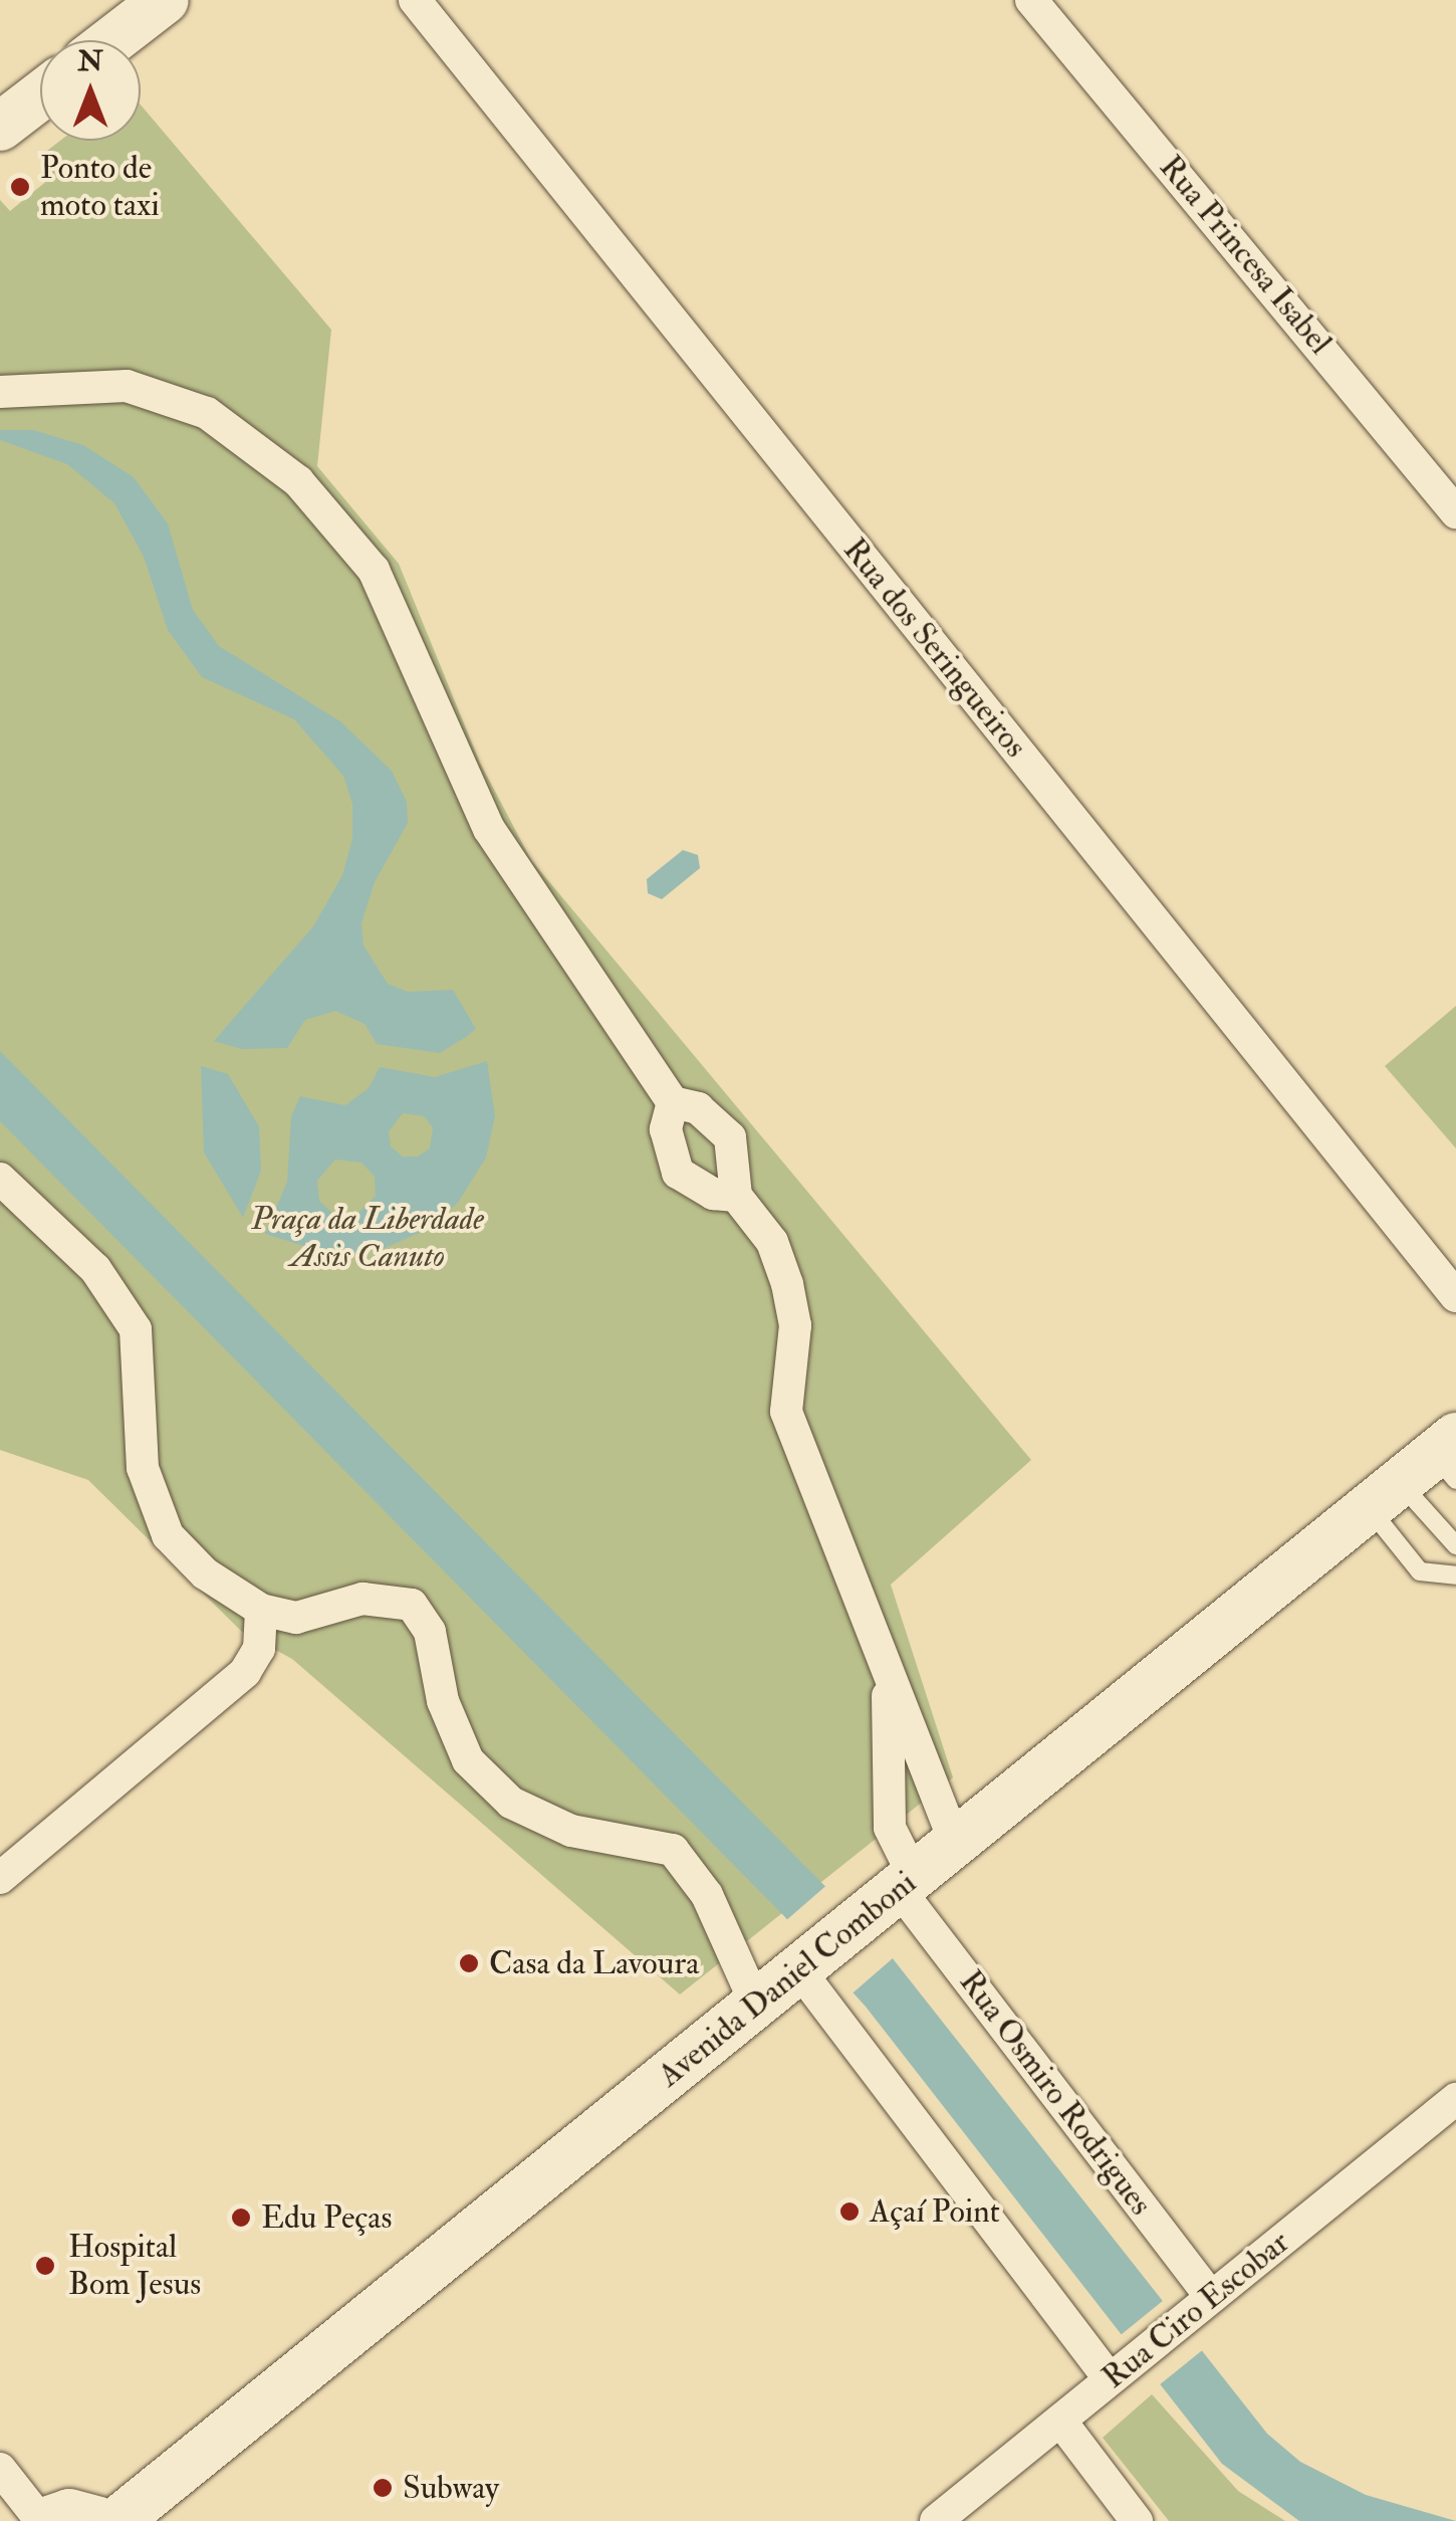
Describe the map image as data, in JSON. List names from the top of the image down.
{
  "streets": {
    "street": [
      "Rua Princesa Isabel",
      "Rua dos Seringueiros",
      "Avenida Daniel Comboni",
      "Rua Osmiro Rodrigues",
      "Rua Ciro Escobar"
    ]
  },
  "crossings": [
    ["Avenida Daniel Comboni", "Rua Osmiro Rodrigues"],
    ["Rua Osmiro Rodrigues", "Rua Ciro Escobar"]
  ],
  "parks": ["Praça da Liberdade Assis Canuto"],
  "places": [
    "Ponto de moto taxi",
    "Casa da Lavoura",
    "Açaí Point",
    "Edu Peças",
    "Hospital Bom Jesus",
    "Subway"
  ],
  "north": "top"
}
